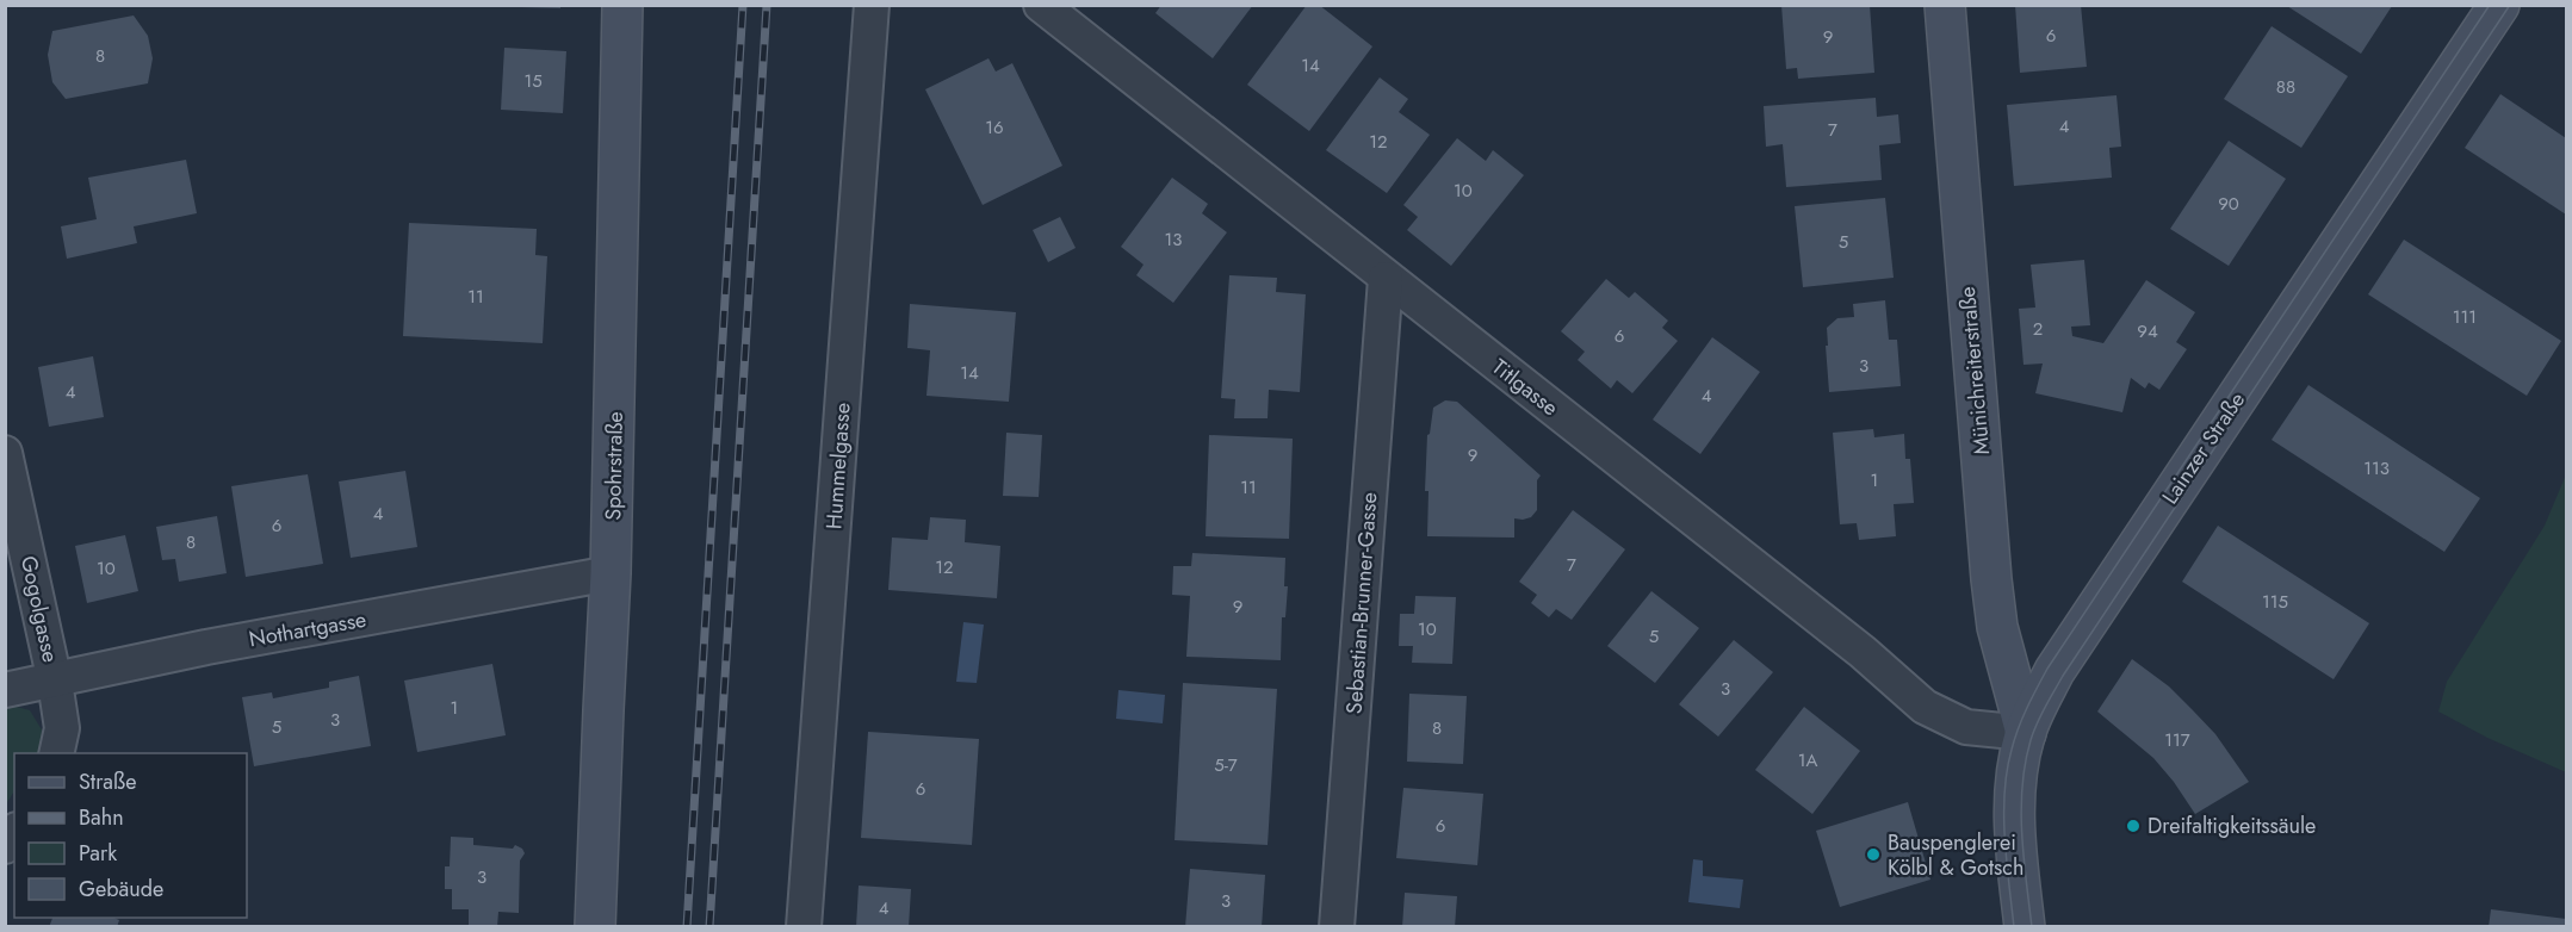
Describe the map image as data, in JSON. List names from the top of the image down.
{
  "streets": {
    "street": [
      "Münichreiterstraße",
      "Titlgasse",
      "Lainzer Straße",
      "Spohrstraße",
      "Hummelgasse",
      "Sebastian-Brunner-Gasse",
      "Gogolgasse",
      "Nothartgasse"
    ]
  },
  "crossings": [
    ["Münichreiterstraße", "Titlgasse"],
    ["Münichreiterstraße", "Lainzer Straße"],
    ["Titlgasse", "Lainzer Straße"],
    ["Titlgasse", "Sebastian-Brunner-Gasse"],
    ["Spohrstraße", "Nothartgasse"],
    ["Gogolgasse", "Nothartgasse"]
  ],
  "places": ["Dreifaltigkeitssäule", "Bauspenglerei Kölbl & Gotsch"],
  "house_numbers": [
    "6",
    "9",
    "8",
    "14",
    "15",
    "88",
    "4",
    "16",
    "7",
    "12",
    "10",
    "90",
    "13",
    "5",
    "11",
    "111",
    "2",
    "94",
    "6",
    "3",
    "14",
    "4",
    "4",
    "9",
    "113",
    "1",
    "11",
    "4",
    "6",
    "8",
    "7",
    "12",
    "10",
    "115",
    "9",
    "10",
    "5",
    "3",
    "1",
    "3",
    "5",
    "8",
    "117",
    "1A",
    "5-7",
    "6",
    "6",
    "3",
    "3",
    "4"
  ],
  "legend": [
    "Straße",
    "Bahn",
    "Park",
    "Gebäude"
  ]
}
